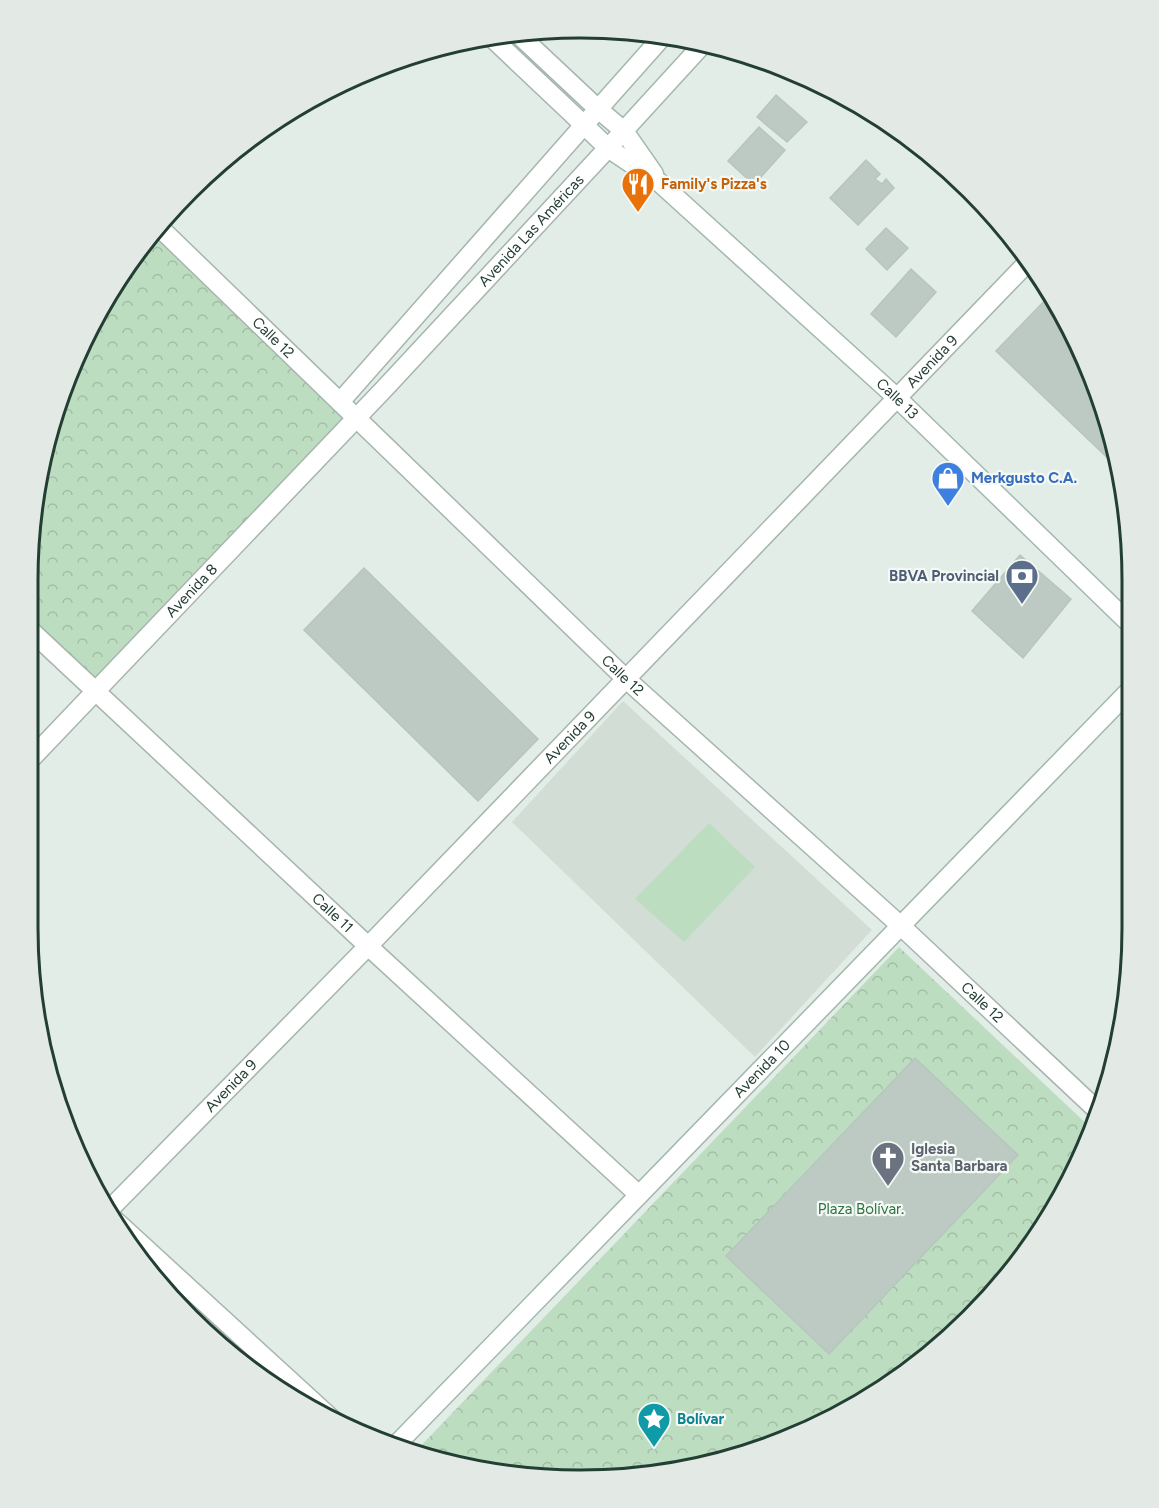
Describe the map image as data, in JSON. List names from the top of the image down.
{
  "streets": {
    "street": [
      "Avenida Las Américas",
      "Calle 12",
      "Avenida 9",
      "Calle 13",
      "Avenida 8",
      "Calle 11",
      "Avenida 10"
    ]
  },
  "crossings": [
    ["Avenida Las Américas", "Calle 12"],
    ["Avenida Las Américas", "Calle 13"],
    ["Avenida Las Américas", "Avenida 8"],
    ["Calle 12", "Avenida 9"],
    ["Calle 12", "Avenida 8"],
    ["Calle 12", "Avenida 10"],
    ["Avenida 9", "Calle 13"],
    ["Avenida 9", "Calle 11"],
    ["Avenida 8", "Calle 11"],
    ["Calle 11", "Avenida 10"]
  ],
  "parks": ["Plaza Bolívar."],
  "places": {
    "restaurant": ["Family's Pizza's"],
    "shop": ["Merkgusto C.A."],
    "bank": ["BBVA Provincial"],
    "church": ["Iglesia Santa Barbara"],
    "place": ["Bolívar"]
  }
}
